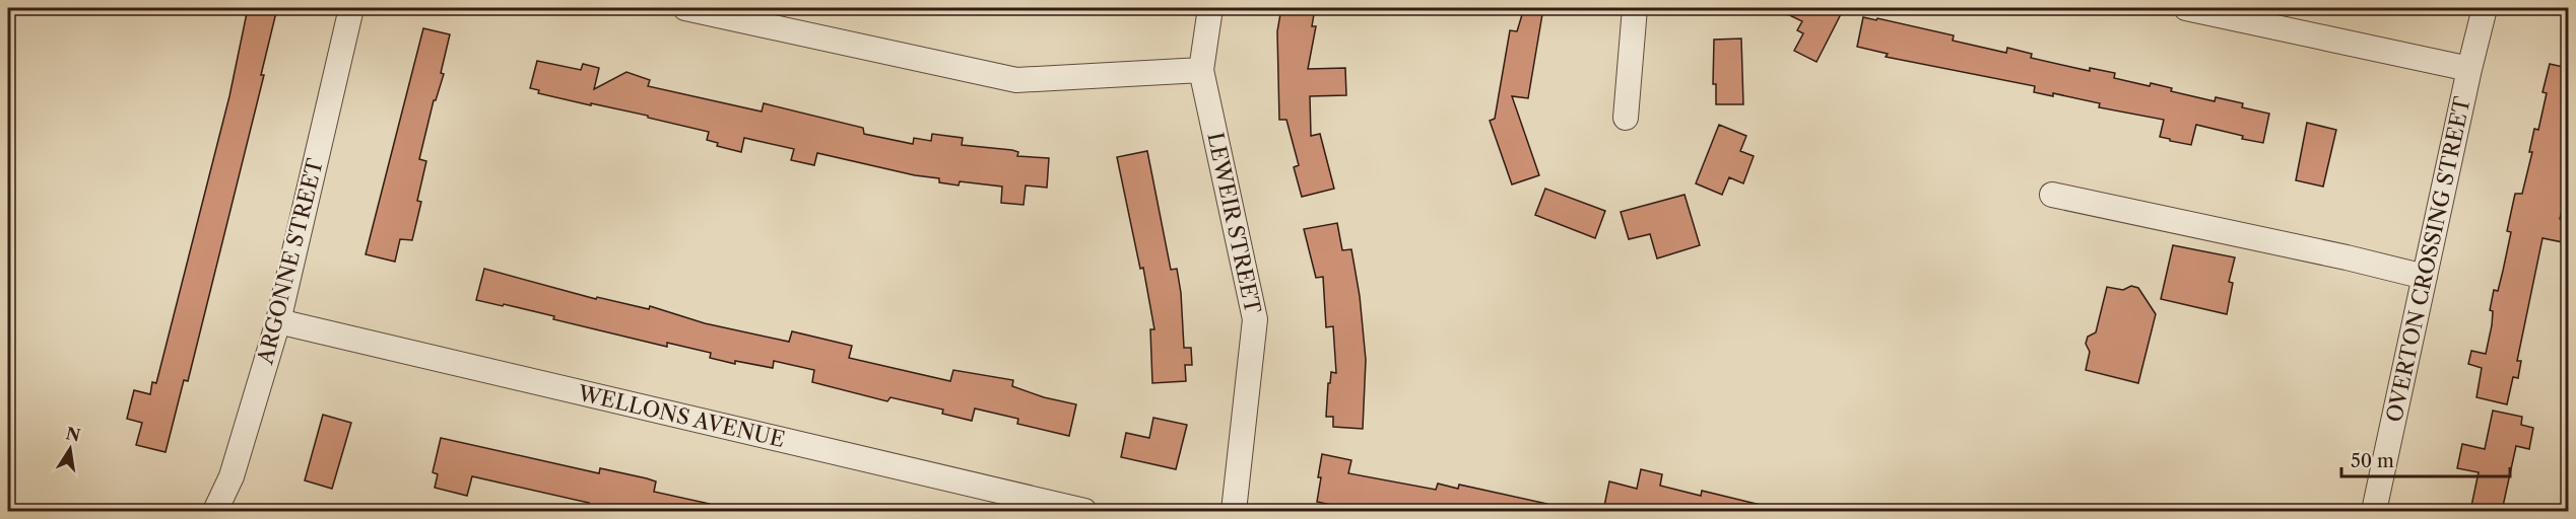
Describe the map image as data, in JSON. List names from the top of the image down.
{
  "streets": {
    "street": [
      "LEWEIR STREET",
      "OVERTON CROSSING STREET",
      "ARGONNE STREET",
      "WELLONS AVENUE"
    ]
  },
  "crossings": [
    ["ARGONNE STREET", "WELLONS AVENUE"]
  ],
  "scale_bar": "50 m",
  "north": "top"
}
